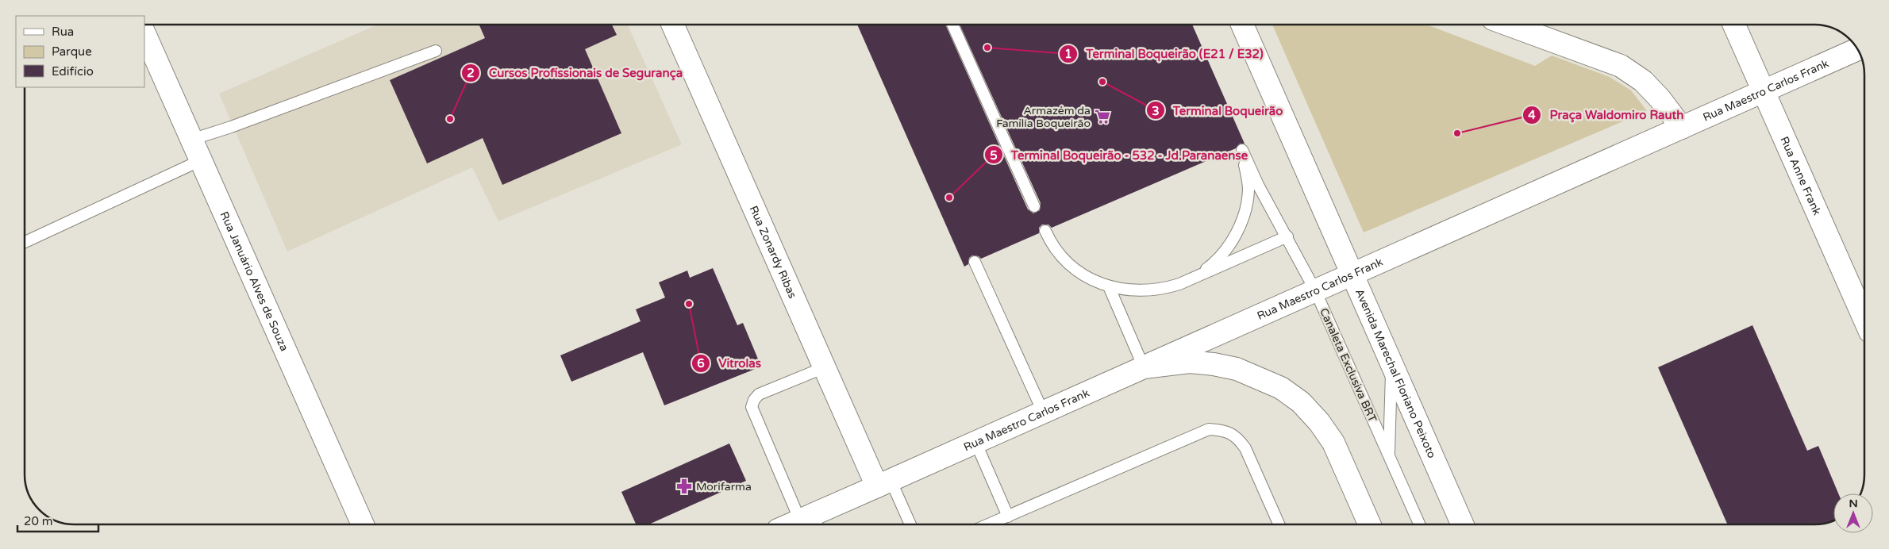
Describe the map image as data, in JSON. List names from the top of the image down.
{
  "streets": {
    "main road": [
      "Rua Maestro Carlos Frank",
      "Rua Anne Frank",
      "Rua Zonardy Ribas",
      "Rua Januário Alves de Souza",
      "Avenida Marechal Floriano Peixoto"
    ],
    "lane": ["Canaleta Exclusiva BRT"]
  },
  "crossings": [
    ["Rua Maestro Carlos Frank", "Rua Anne Frank"],
    ["Rua Maestro Carlos Frank", "Rua Zonardy Ribas"],
    ["Rua Maestro Carlos Frank", "Canaleta Exclusiva BRT"],
    ["Rua Maestro Carlos Frank", "Avenida Marechal Floriano Peixoto"],
    ["Canaleta Exclusiva BRT", "Avenida Marechal Floriano Peixoto"]
  ],
  "places": {
    "other": [
      "Terminal Boqueirão (E21 / E32)",
      "Terminal Boqueirão",
      "Cursos Profissionais de Segurança",
      "Praça Waldomiro Rauth",
      "Terminal Boqueirão - 532 - Jd.Paranaense",
      "Vitrolas"
    ],
    "supermarket": ["Armazém da Família Boqueirão"],
    "pharmacy": ["Morifarma"]
  },
  "legend": ["Rua", "Parque", "Edifício"],
  "scale_bar": "20 m",
  "north": "top"
}
